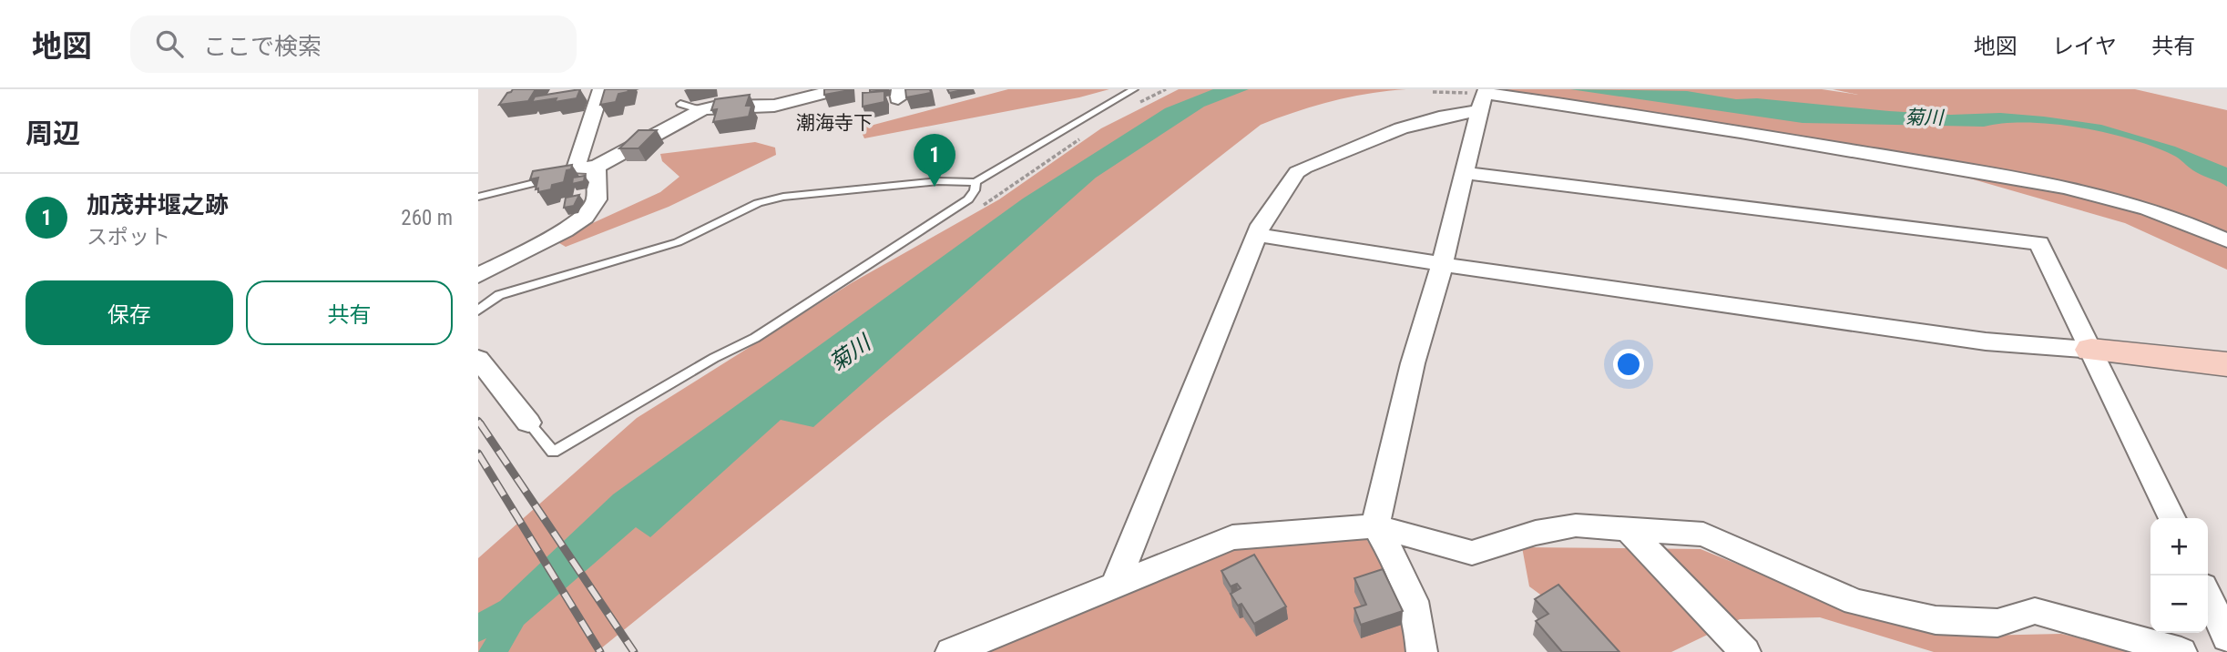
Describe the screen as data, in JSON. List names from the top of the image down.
{
  "districts": ["潮海寺下"],
  "water": ["菊川"],
  "page": {
    "header": "地図",
    "search": "ここで検索",
    "nav": ["地図", "レイヤ", "共有"],
    "heading": "周辺",
    "pins": "1",
    "list": [
      {
        "mark": "1",
        "name": "加茂井堰之跡",
        "note": "スポット",
        "value": "260 m"
      }
    ],
    "buttons": ["保存", "共有"],
    "map_buttons": ["+", "−"]
  }
}
